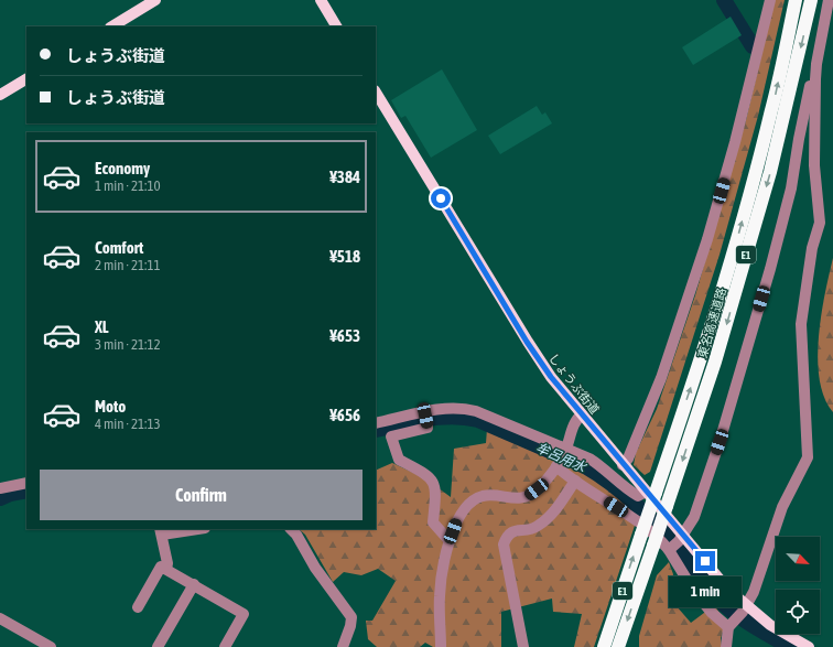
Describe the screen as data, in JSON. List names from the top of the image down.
{
  "streets": {
    "highway": ["E1", "東名高速道路"],
    "main road": ["しょうぶ街道"]
  },
  "crossings": [
    ["東名高速道路", "しょうぶ街道"]
  ],
  "water": ["牟呂用水"],
  "north": "bottom right",
  "page": {
    "banner": ["しょうぶ街道", "しょうぶ街道"],
    "list": [
      {
        "name": "Economy",
        "note": "1 min · 21:10",
        "value": "¥384"
      },
      {
        "name": "Comfort",
        "note": "2 min · 21:11",
        "value": "¥518"
      },
      {
        "name": "XL",
        "note": "3 min · 21:12",
        "value": "¥653"
      },
      {
        "name": "Moto",
        "note": "4 min · 21:13",
        "value": "¥656"
      }
    ],
    "buttons": "Confirm",
    "bubble": "1 min"
  }
}
